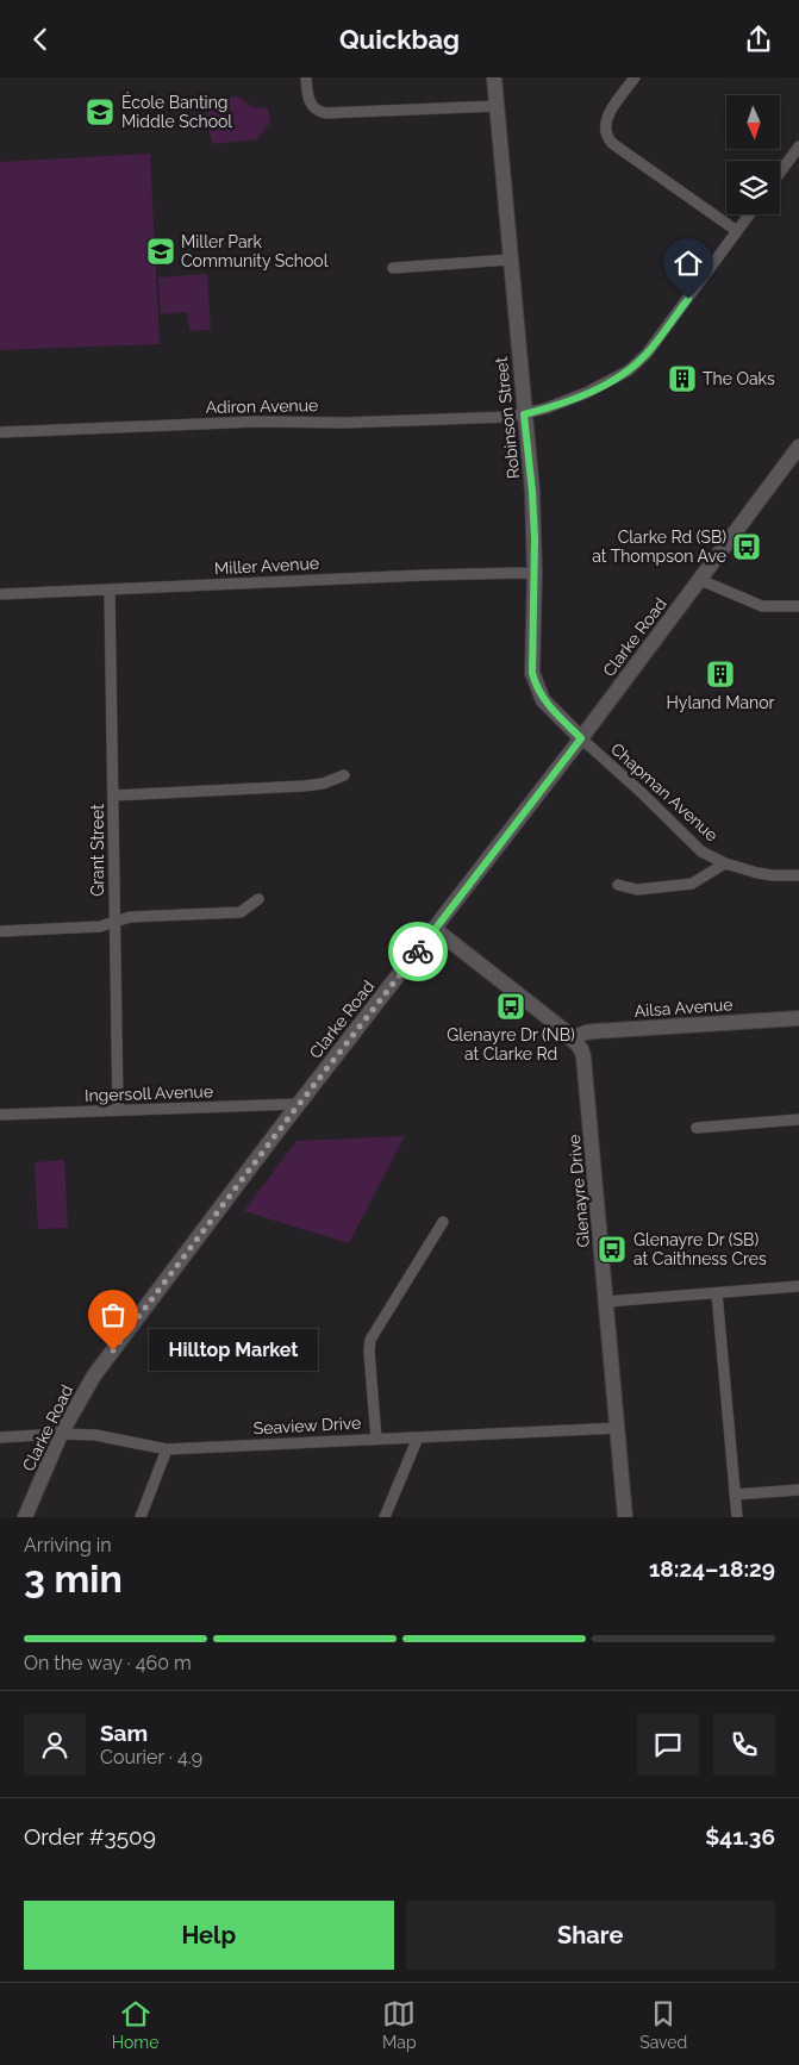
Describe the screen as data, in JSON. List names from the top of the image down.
{
  "streets": {
    "street": [
      "Adiron Avenue",
      "Robinson Street",
      "Miller Avenue",
      "Clarke Road",
      "Chapman Avenue",
      "Grant Street",
      "Ailsa Avenue",
      "Ingersoll Avenue",
      "Glenayre Drive",
      "Seaview Drive"
    ]
  },
  "crossings": [
    ["Adiron Avenue", "Robinson Street"],
    ["Robinson Street", "Miller Avenue"],
    ["Robinson Street", "Clarke Road"],
    ["Robinson Street", "Chapman Avenue"],
    ["Miller Avenue", "Grant Street"],
    ["Clarke Road", "Chapman Avenue"],
    ["Clarke Road", "Ingersoll Avenue"],
    ["Clarke Road", "Glenayre Drive"],
    ["Clarke Road", "Seaview Drive"],
    ["Grant Street", "Ingersoll Avenue"],
    ["Ailsa Avenue", "Glenayre Drive"],
    ["Glenayre Drive", "Seaview Drive"]
  ],
  "places": {
    "school or university": ["École Banting Middle School", "Miller Park Community School"],
    "building": ["The Oaks", "Hyland Manor"],
    "bus stop": ["Clarke Rd (SB) at Thompson Ave", "Glenayre Dr (NB) at Clarke Rd", "Glenayre Dr (SB) at Caithness Cres"],
    "other": ["Hilltop Market"]
  },
  "north": "bottom",
  "page": {
    "header": "Quickbag",
    "bubble": "Hilltop Market",
    "heading": ["3 min", "Arriving in", "18:24–18:29"],
    "panel": [
      "Sam",
      "Courier · 4.9",
      "Order #3509",
      "$41.36"
    ],
    "bar": "On the way · 460 m",
    "buttons": ["Help", "Share"],
    "tabs": ["Home", "Map", "Saved"]
  }
}
